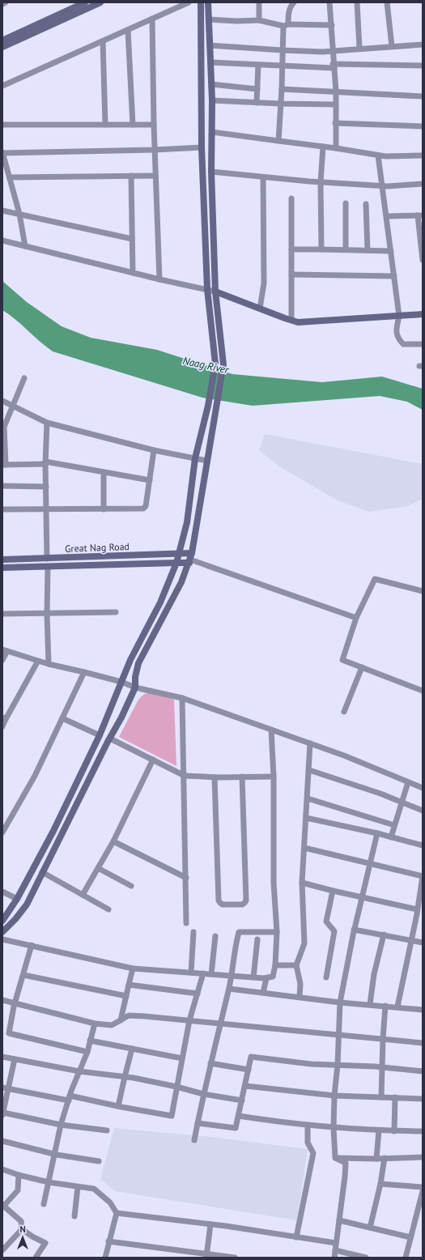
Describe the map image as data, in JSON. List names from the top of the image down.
{
  "streets": {
    "main road": ["Great Nag Road"]
  },
  "water": ["Naag River"],
  "north": "top"
}
